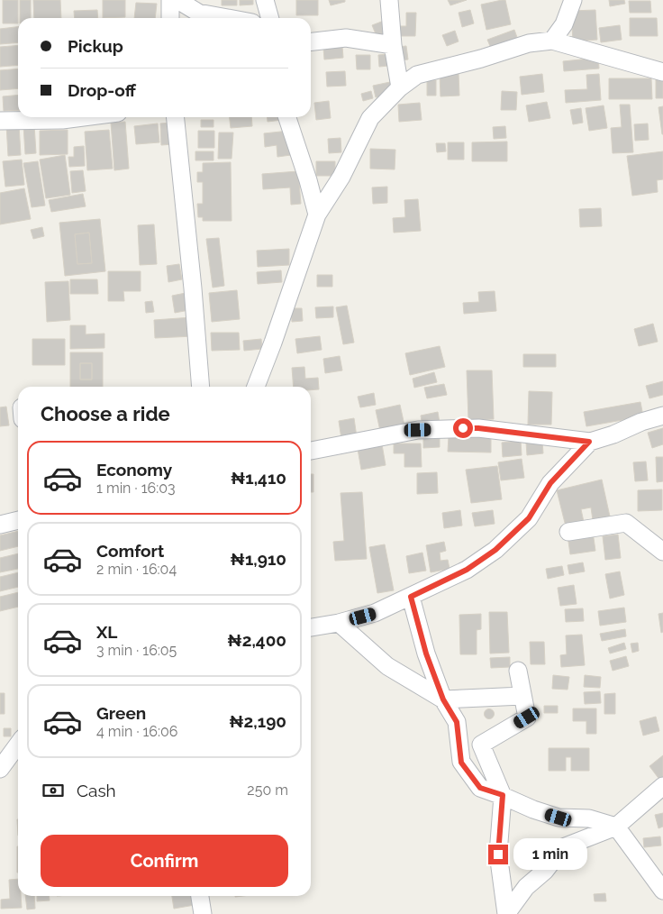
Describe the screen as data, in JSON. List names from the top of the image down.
{
  "page": {
    "banner": ["Pickup", "Drop-off"],
    "heading": "Choose a ride",
    "list": [
      {
        "name": "Economy",
        "note": "1 min · 16:03",
        "value": "₦1,410"
      },
      {
        "name": "Comfort",
        "note": "2 min · 16:04",
        "value": "₦1,910"
      },
      {
        "name": "XL",
        "note": "3 min · 16:05",
        "value": "₦2,400"
      },
      {
        "name": "Green",
        "note": "4 min · 16:06",
        "value": "₦2,190"
      }
    ],
    "pay": ["Cash", "250 m"],
    "buttons": "Confirm",
    "bubble": "1 min"
  }
}
